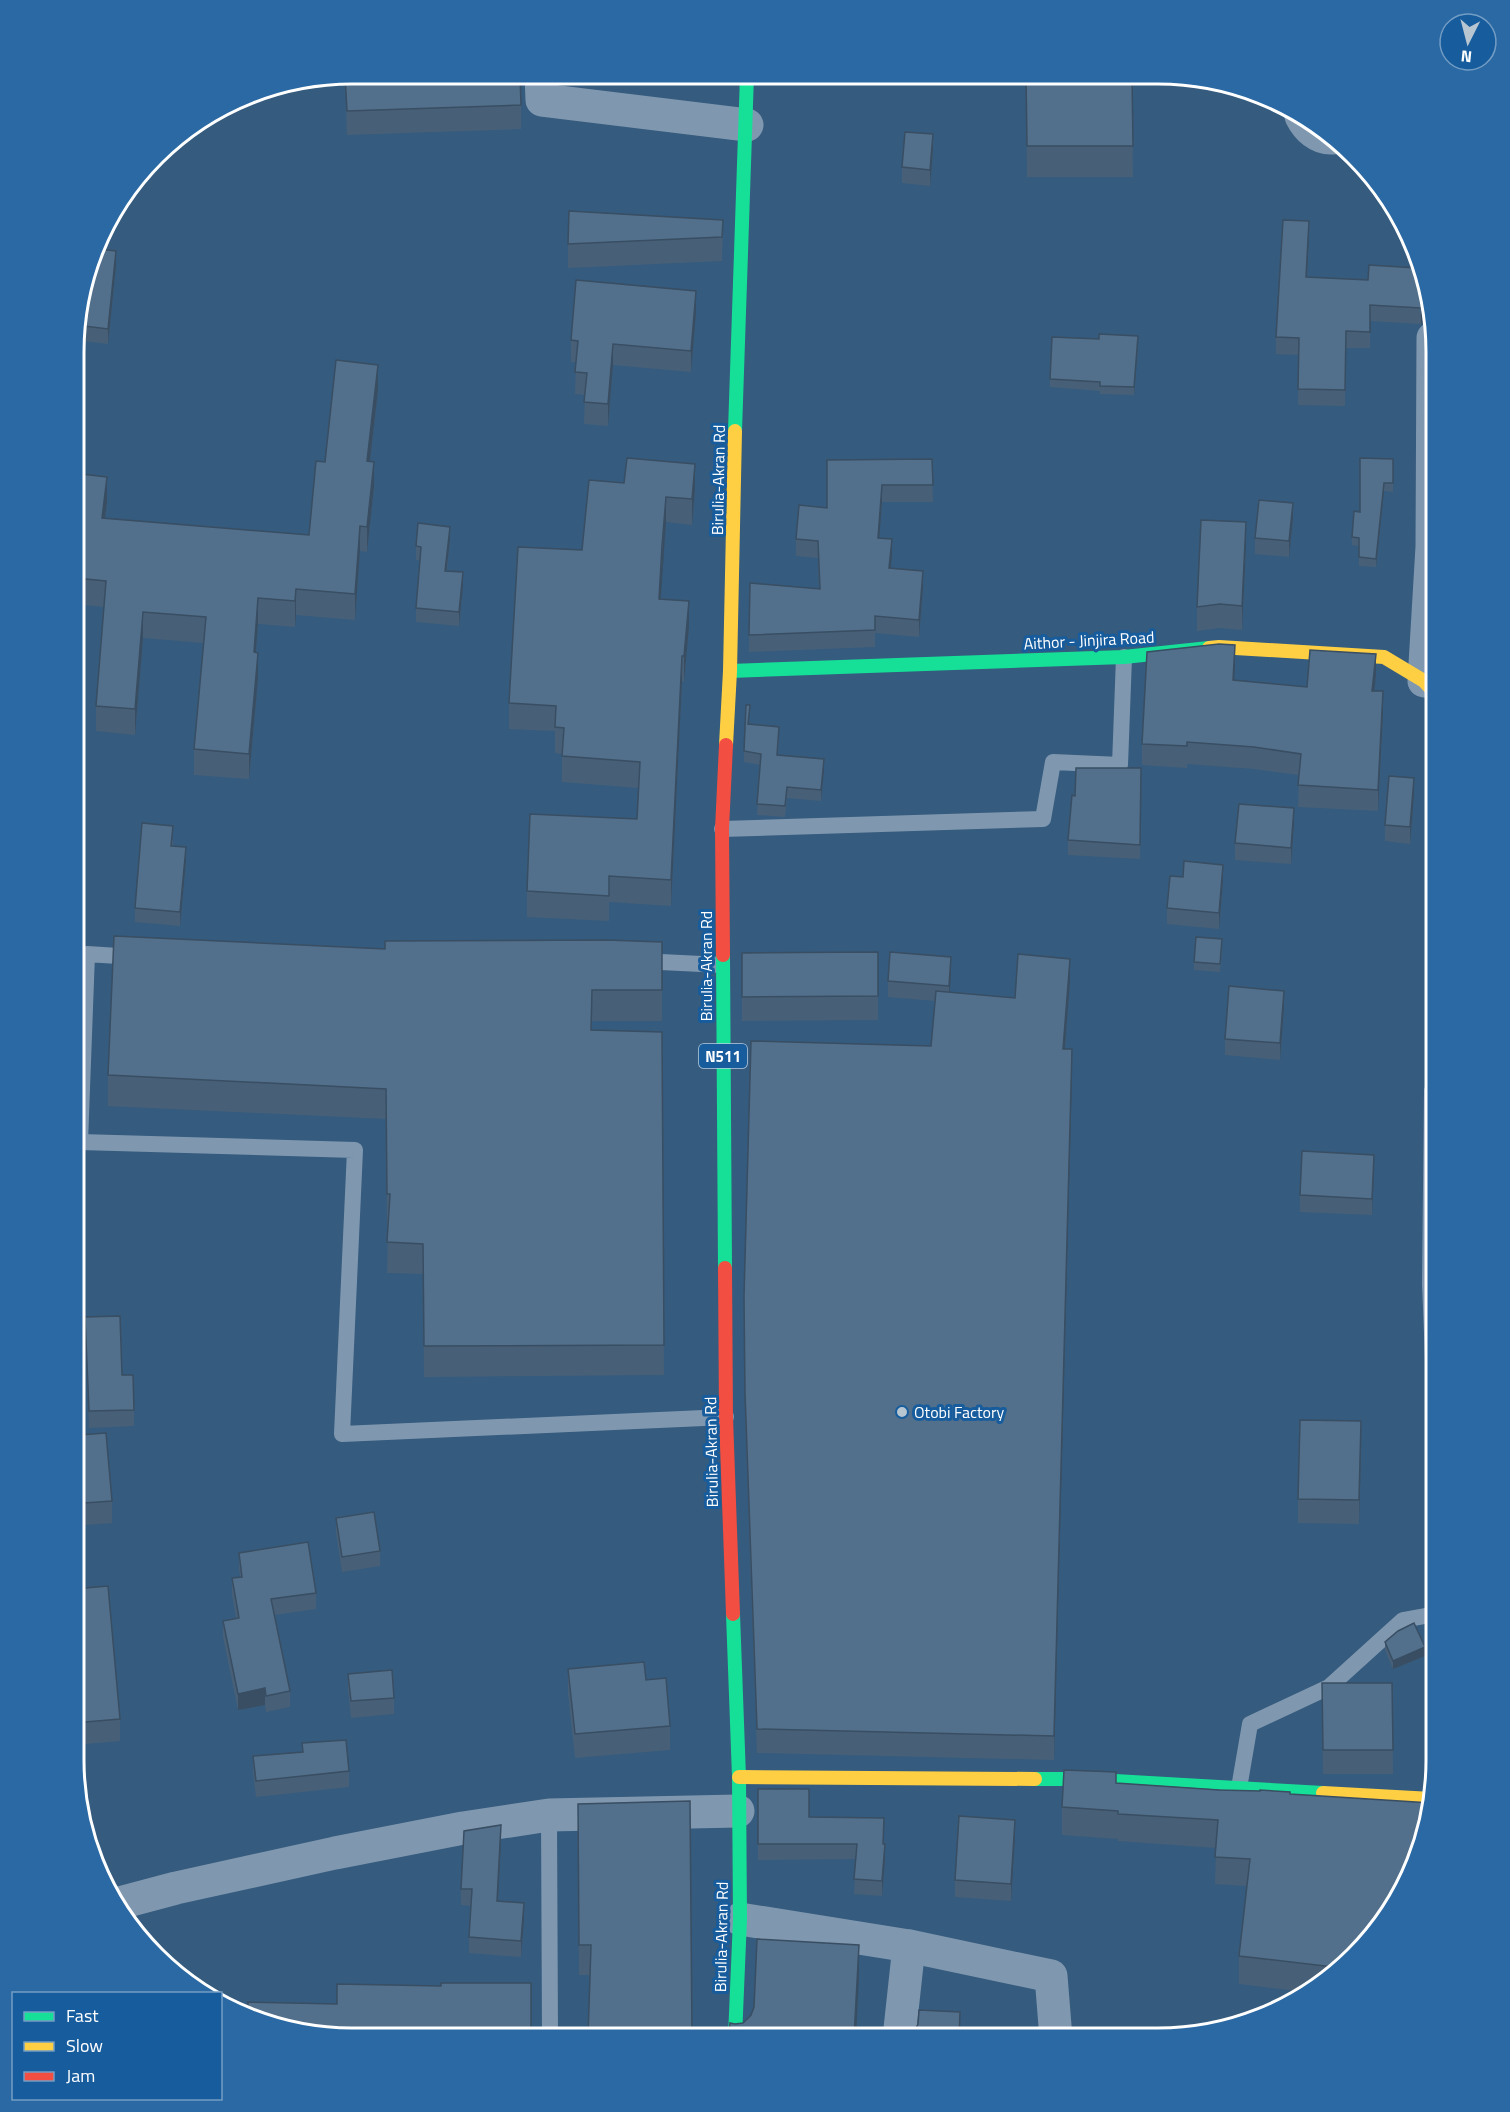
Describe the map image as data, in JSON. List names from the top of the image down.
{
  "streets": {
    "main road": ["Birulia-Akran Rd", "Aithor - Jinjira Road", "N511"]
  },
  "crossings": [
    ["Birulia-Akran Rd", "Aithor - Jinjira Road"]
  ],
  "places": ["Otobi Factory"],
  "legend": ["Fast", "Slow", "Jam"],
  "north": "bottom"
}
